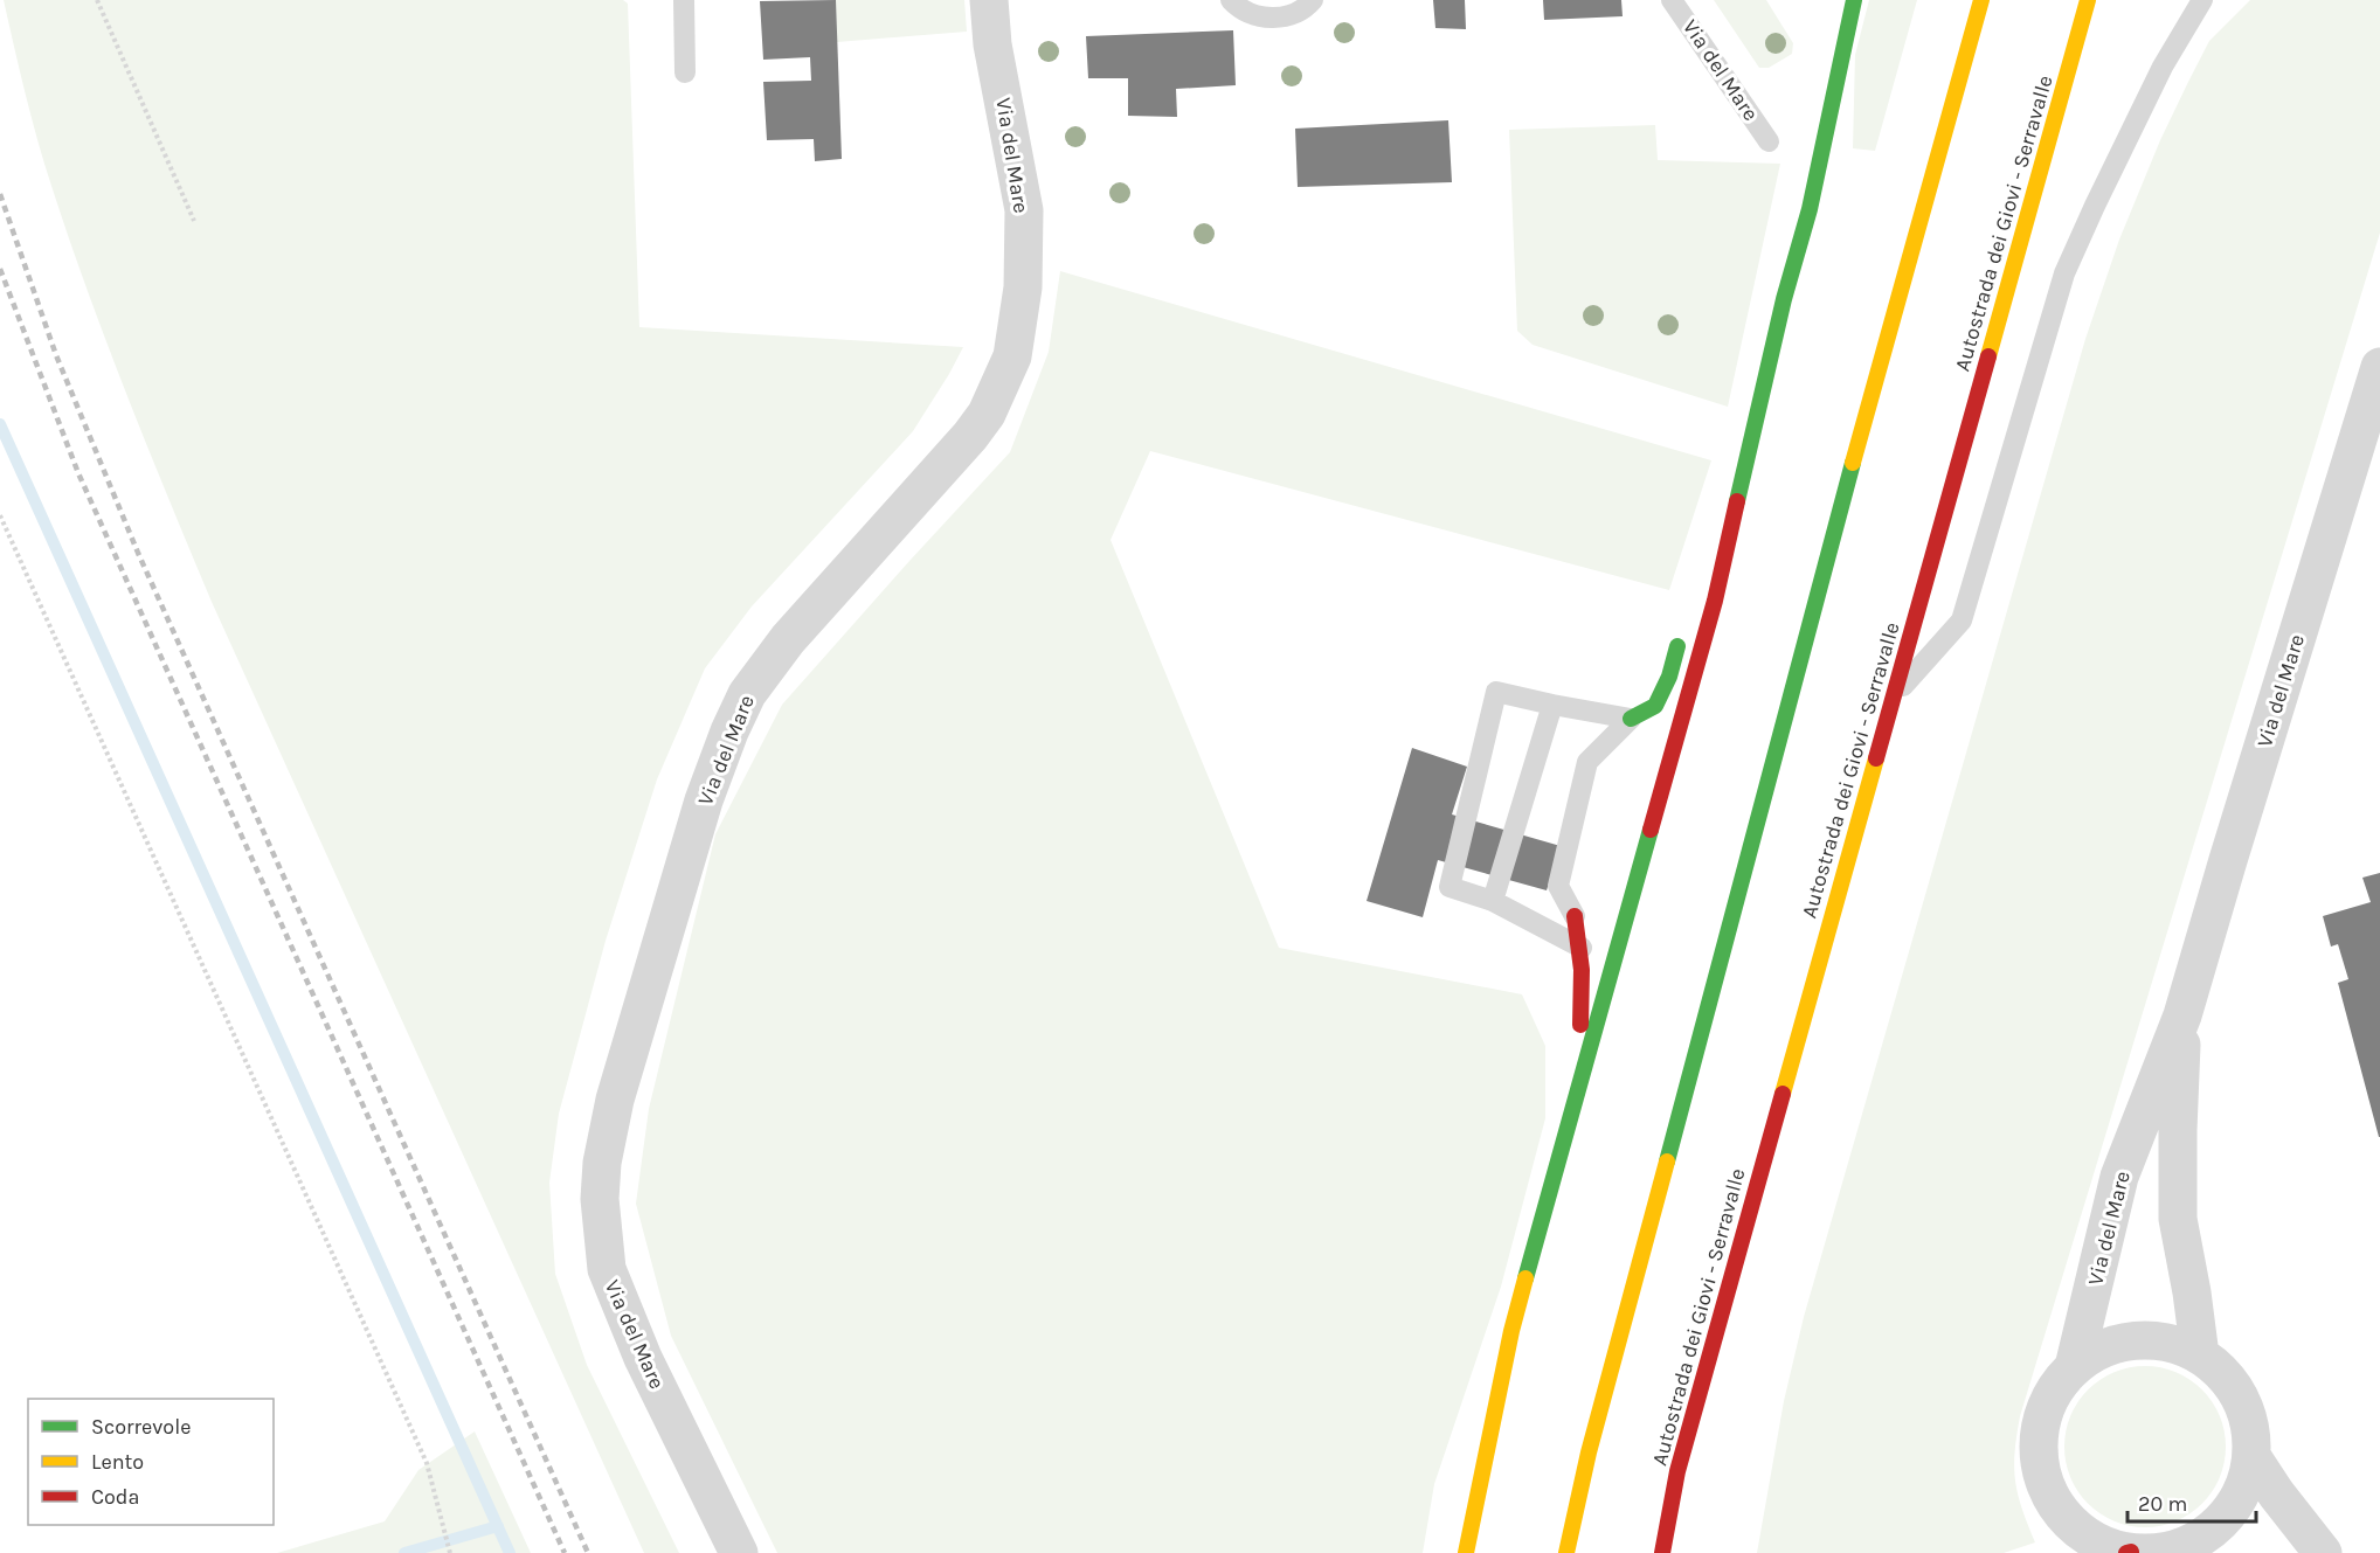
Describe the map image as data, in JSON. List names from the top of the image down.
{
  "streets": {
    "highway": ["Autostrada dei Giovi - Serravalle"],
    "street": ["Via del Mare"]
  },
  "legend": ["Scorrevole", "Lento", "Coda"],
  "scale_bar": "20 m"
}
